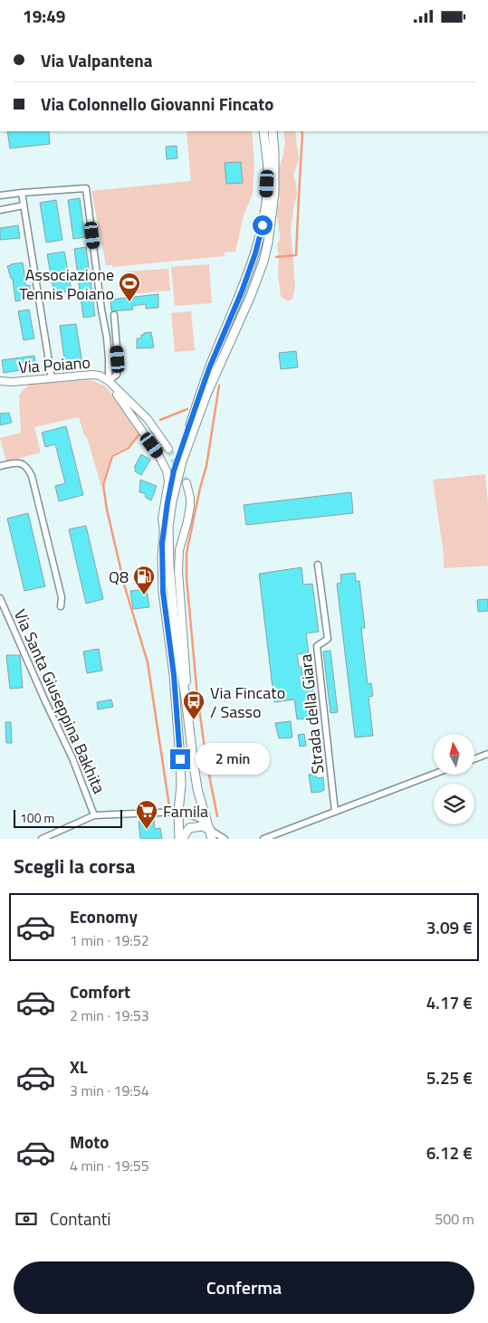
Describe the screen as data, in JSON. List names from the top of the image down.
{
  "streets": {
    "street": ["Via Poiano", "Via Santa Giuseppina Bakhita", "Strada della Giara"]
  },
  "places": {
    "sports": ["Associazione Tennis Poiano"],
    "fuel station": ["Q8"],
    "bus stop": ["Via Fincato / Sasso"],
    "supermarket": ["Famila"]
  },
  "scale_bar": "100 m",
  "north": "top",
  "page": {
    "status": "19:49",
    "banner": ["Via Valpantena", "Via Colonnello Giovanni Fincato"],
    "bubble": "2 min",
    "scale": "100 m",
    "heading": "Scegli la corsa",
    "list": [
      {
        "name": "Economy",
        "note": "1 min · 19:52",
        "value": "3.09 €"
      },
      {
        "name": "Comfort",
        "note": "2 min · 19:53",
        "value": "4.17 €"
      },
      {
        "name": "XL",
        "note": "3 min · 19:54",
        "value": "5.25 €"
      },
      {
        "name": "Moto",
        "note": "4 min · 19:55",
        "value": "6.12 €"
      }
    ],
    "pay": ["Contanti", "500 m"],
    "buttons": "Conferma"
  }
}
